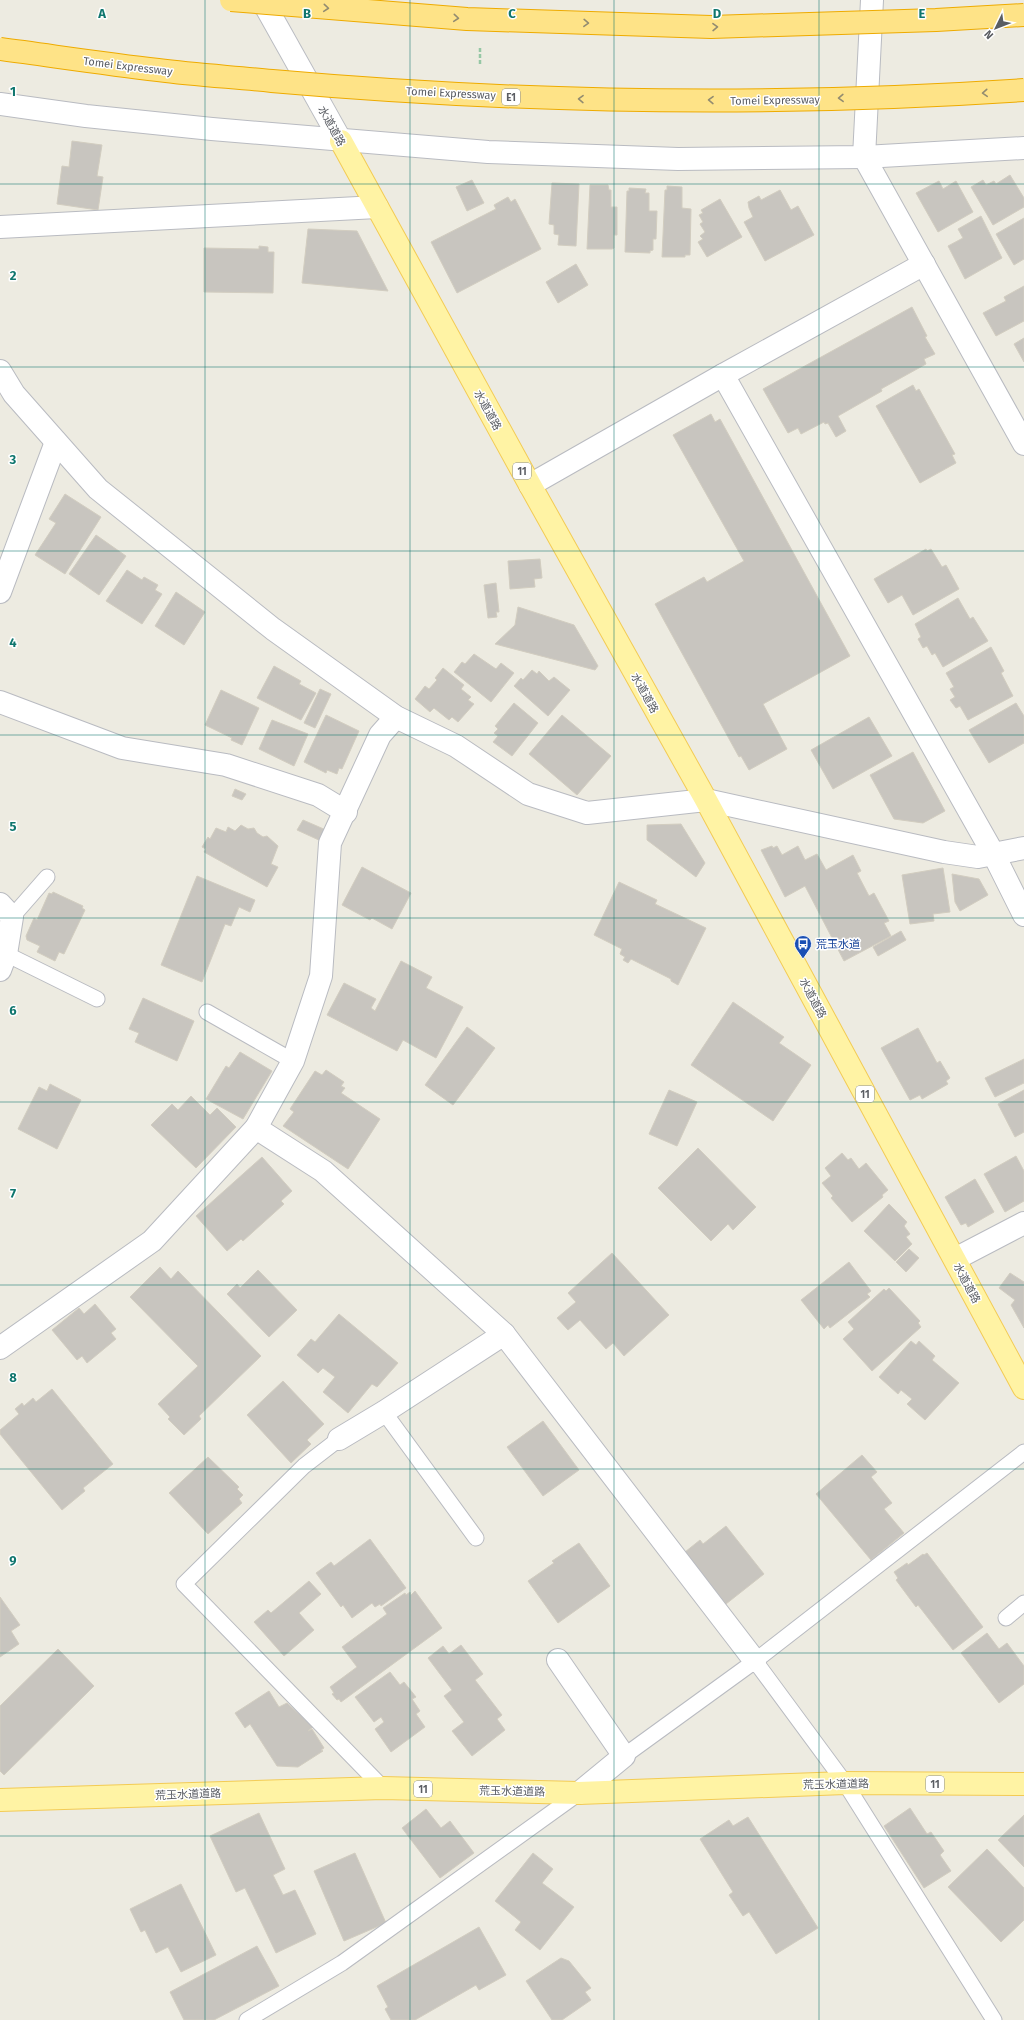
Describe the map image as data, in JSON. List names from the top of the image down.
{
  "streets": {
    "highway": ["Tomei Expressway", "E1"],
    "main road": ["水道道路", "11", "荒玉水道道路"]
  },
  "places": {
    "bus stop": ["荒玉水道"]
  },
  "north": "bottom left",
  "grid": {
    "columns": [
      "A",
      "B",
      "C",
      "D",
      "E"
    ],
    "rows": [
      "1",
      "2",
      "3",
      "4",
      "5",
      "6",
      "7",
      "8",
      "9"
    ]
  }
}
